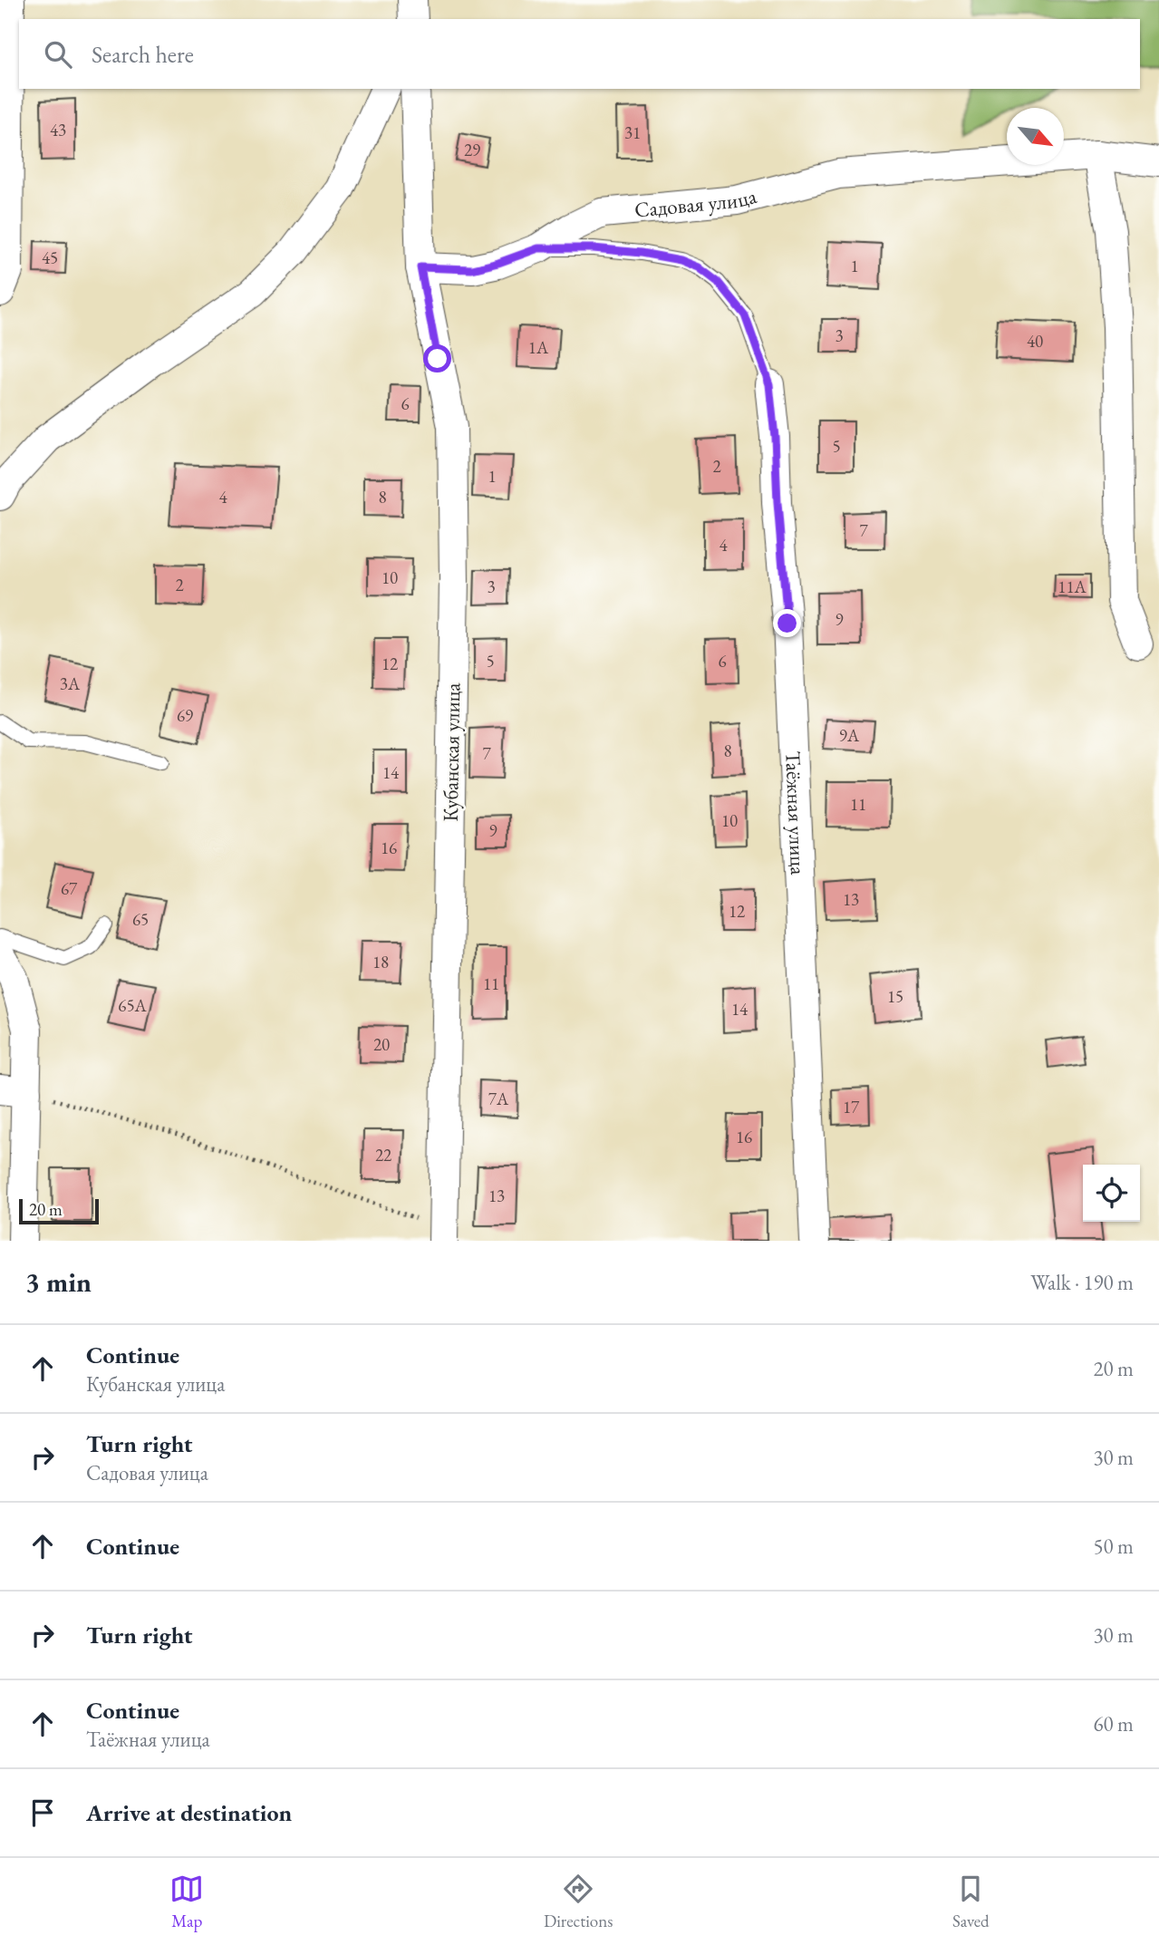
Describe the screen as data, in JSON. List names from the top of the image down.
{
  "streets": {
    "street": ["Садовая улица", "Кубанская улица", "Таёжная улица"]
  },
  "crossings": [
    ["Садовая улица", "Кубанская улица"]
  ],
  "house_numbers": [
    "43",
    "31",
    "29",
    "45",
    "1",
    "3",
    "40",
    "1А",
    "6",
    "5",
    "2",
    "1",
    "4",
    "8",
    "7",
    "4",
    "10",
    "2",
    "3",
    "11А",
    "9",
    "5",
    "6",
    "12",
    "3А",
    "69",
    "9А",
    "8",
    "7",
    "14",
    "11",
    "10",
    "9",
    "16",
    "67",
    "13",
    "12",
    "65",
    "18",
    "11",
    "15",
    "65А",
    "14",
    "20",
    "7А",
    "17",
    "16",
    "22",
    "13"
  ],
  "scale_bar": "20 m",
  "north": "bottom right",
  "page": {
    "search": "Search here",
    "scale": "20 m",
    "heading": ["3 min", "Walk · 190 m"],
    "list": [
      ["Continue", "Кубанская улица", "20 m"],
      ["Turn right", "Садовая улица", "30 m"],
      ["Continue", "50 m"],
      ["Turn right", "30 m"],
      ["Continue", "Таёжная улица", "60 m"],
      "Arrive at destination"
    ],
    "nav": ["Map", "Directions", "Saved"]
  }
}
